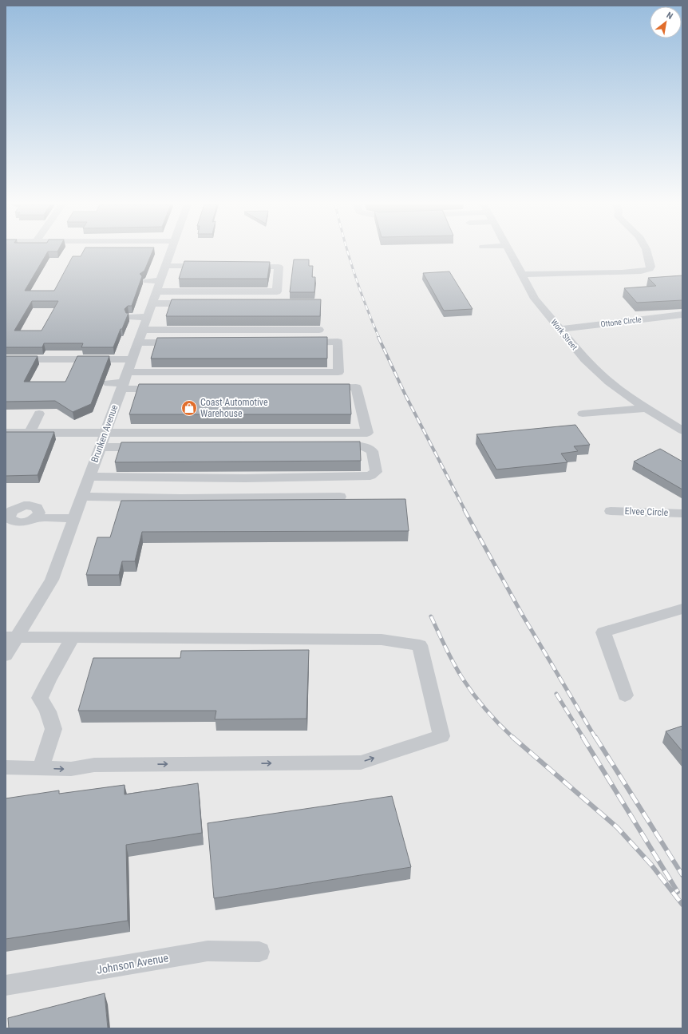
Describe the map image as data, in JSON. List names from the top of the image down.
{
  "streets": {
    "street": [
      "Ottone Circle",
      "Work Street",
      "Brunken Avenue",
      "Elvee Circle",
      "Johnson Avenue"
    ]
  },
  "crossings": [
    ["Ottone Circle", "Work Street"]
  ],
  "places": {
    "shop": ["Coast Automotive Warehouse"]
  },
  "north": "top right"
}
